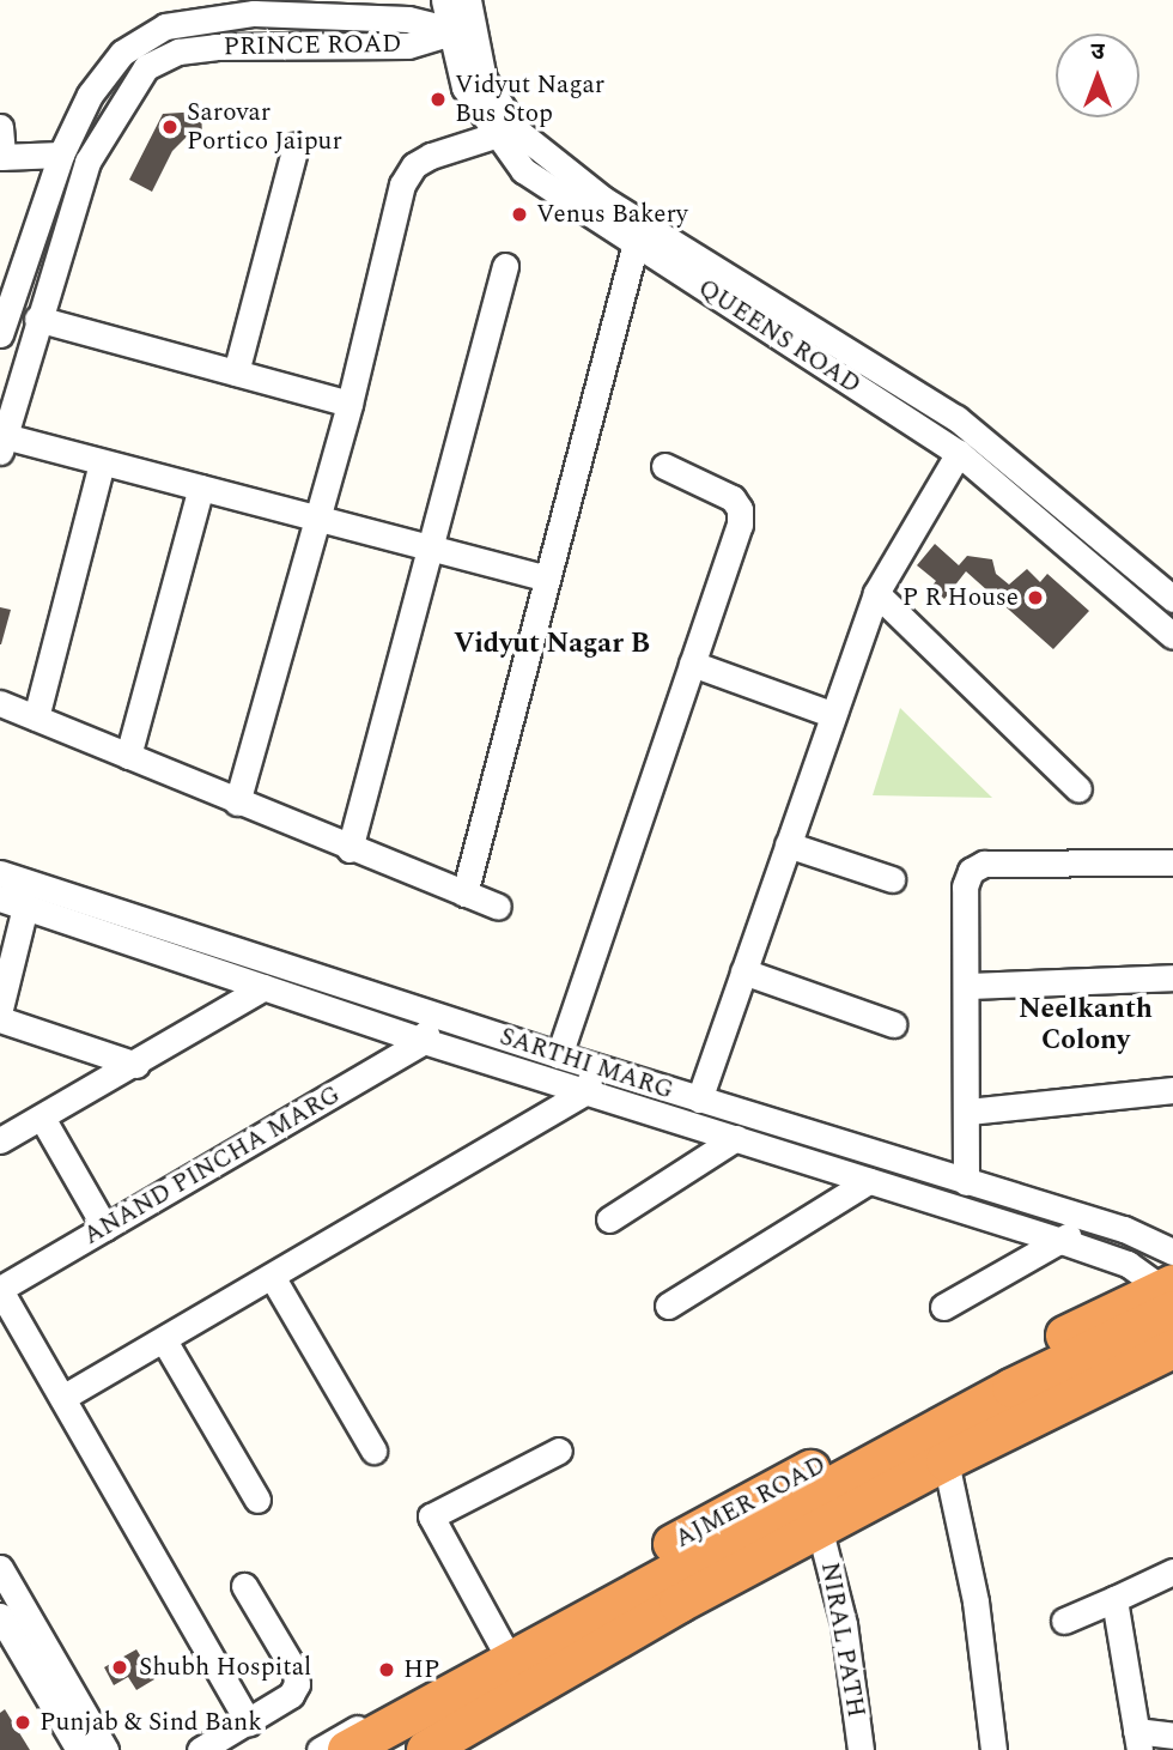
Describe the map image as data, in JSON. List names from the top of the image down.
{
  "streets": {
    "highway": ["AJMER ROAD"],
    "street": [
      "PRINCE ROAD",
      "QUEENS ROAD",
      "SARTHI MARG",
      "ANAND PINCHA MARG",
      "NIRAL PATH"
    ]
  },
  "crossings": [
    ["PRINCE ROAD", "QUEENS ROAD"]
  ],
  "districts": ["Vidyut Nagar B", "Neelkanth Colony"],
  "places": [
    "Vidyut Nagar Bus Stop",
    "Sarovar Portico Jaipur",
    "Venus Bakery",
    "P R House",
    "Shubh Hospital",
    "HP",
    "Punjab & Sind Bank"
  ],
  "north": "top"
}
